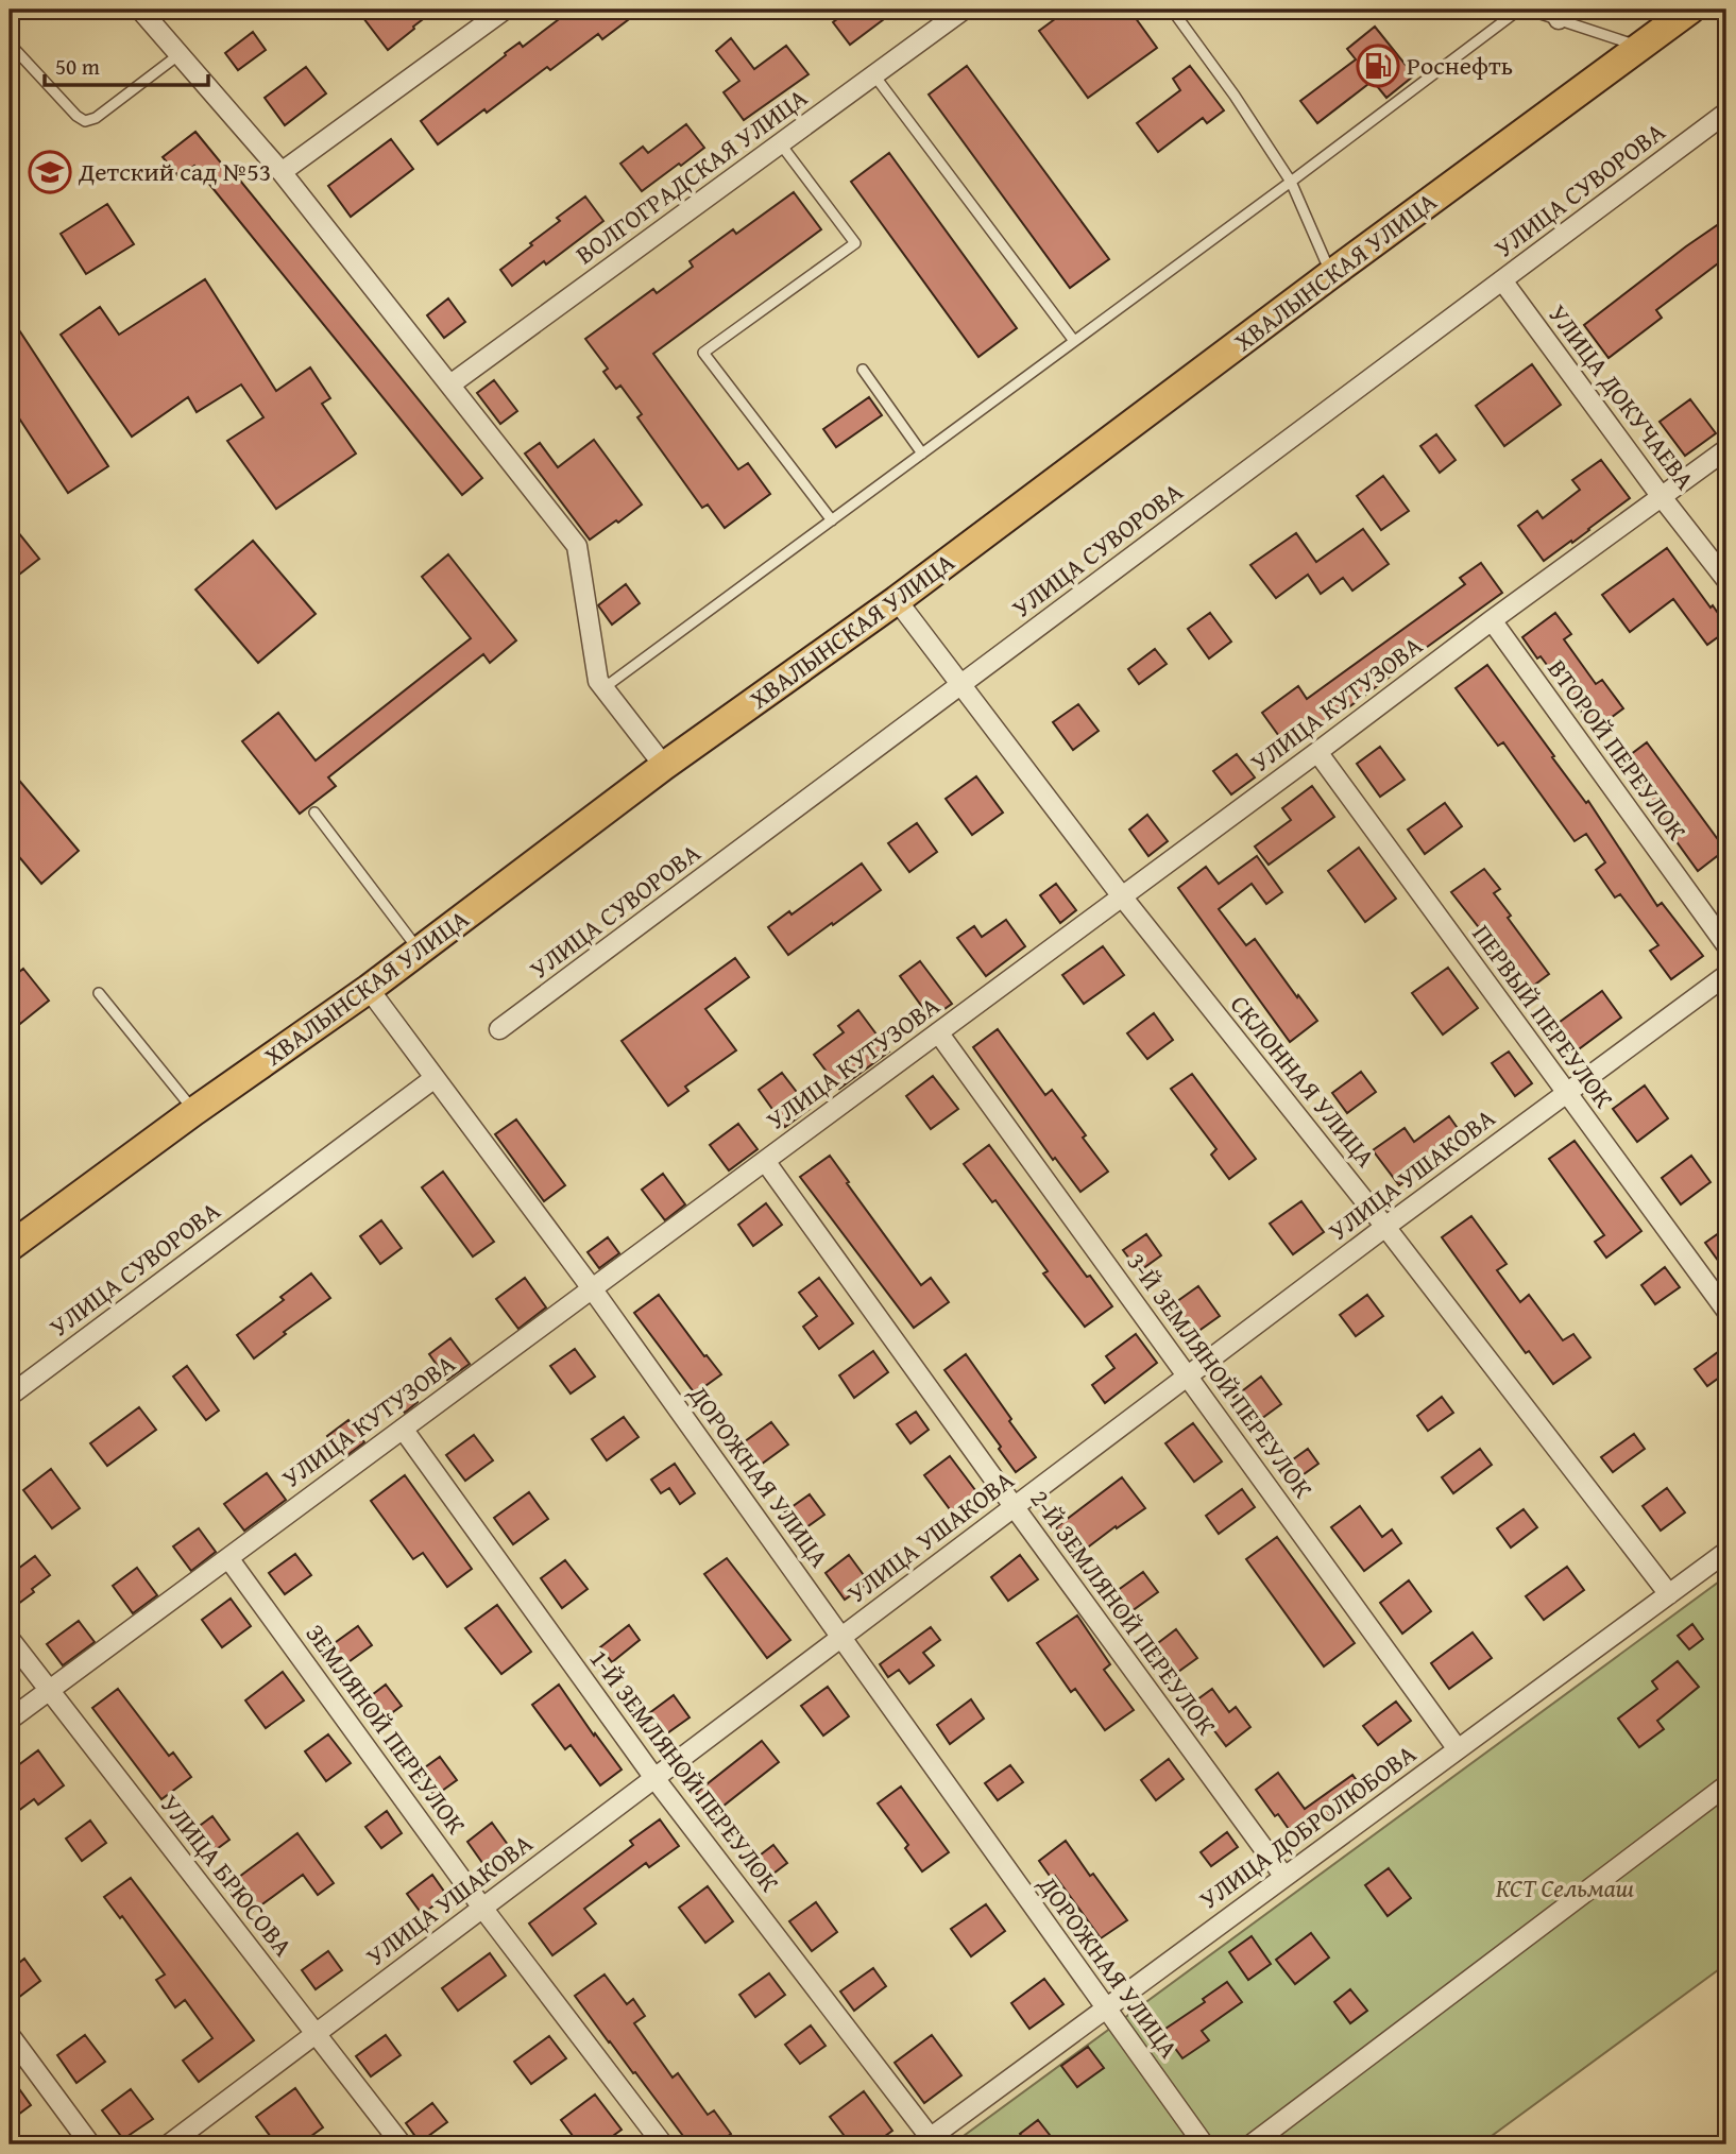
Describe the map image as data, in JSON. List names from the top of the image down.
{
  "streets": {
    "main road": ["ХВАЛЫНСКАЯ УЛИЦА"],
    "street": [
      "ВОЛГОГРАДСКАЯ УЛИЦА",
      "УЛИЦА СУВОРОВА",
      "УЛИЦА ДОКУЧАЕВА",
      "УЛИЦА КУТУЗОВА",
      "ВТОРОЙ ПЕРЕУЛОК",
      "ПЕРВЫЙ ПЕРЕУЛОК",
      "СКЛОННАЯ УЛИЦА",
      "УЛИЦА УШАКОВА",
      "3-Й ЗЕМЛЯНОЙ ПЕРЕУЛОК",
      "ДОРОЖНАЯ УЛИЦА",
      "2-Й ЗЕМЛЯНОЙ ПЕРЕУЛОК",
      "ЗЕМЛЯНОЙ ПЕРЕУЛОК",
      "1-Й ЗЕМЛЯНОЙ ПЕРЕУЛОК",
      "УЛИЦА ДОБРОЛЮБОВА",
      "УЛИЦА БРЮСОВА"
    ]
  },
  "crossings": [
    ["УЛИЦА СУВОРОВА", "УЛИЦА ДОКУЧАЕВА"],
    ["УЛИЦА СУВОРОВА", "СКЛОННАЯ УЛИЦА"],
    ["УЛИЦА СУВОРОВА", "ДОРОЖНАЯ УЛИЦА"],
    ["ХВАЛЫНСКАЯ УЛИЦА", "СКЛОННАЯ УЛИЦА"],
    ["ХВАЛЫНСКАЯ УЛИЦА", "ДОРОЖНАЯ УЛИЦА"],
    ["УЛИЦА ДОКУЧАЕВА", "УЛИЦА КУТУЗОВА"],
    ["УЛИЦА КУТУЗОВА", "ВТОРОЙ ПЕРЕУЛОК"],
    ["УЛИЦА КУТУЗОВА", "ПЕРВЫЙ ПЕРЕУЛОК"],
    ["УЛИЦА КУТУЗОВА", "СКЛОННАЯ УЛИЦА"],
    ["УЛИЦА КУТУЗОВА", "3-Й ЗЕМЛЯНОЙ ПЕРЕУЛОК"],
    ["УЛИЦА КУТУЗОВА", "ДОРОЖНАЯ УЛИЦА"],
    ["УЛИЦА КУТУЗОВА", "2-Й ЗЕМЛЯНОЙ ПЕРЕУЛОК"],
    ["УЛИЦА КУТУЗОВА", "ЗЕМЛЯНОЙ ПЕРЕУЛОК"],
    ["УЛИЦА КУТУЗОВА", "1-Й ЗЕМЛЯНОЙ ПЕРЕУЛОК"],
    ["УЛИЦА КУТУЗОВА", "УЛИЦА БРЮСОВА"],
    ["ПЕРВЫЙ ПЕРЕУЛОК", "УЛИЦА УШАКОВА"],
    ["СКЛОННАЯ УЛИЦА", "УЛИЦА УШАКОВА"],
    ["СКЛОННАЯ УЛИЦА", "УЛИЦА ДОБРОЛЮБОВА"],
    ["УЛИЦА УШАКОВА", "3-Й ЗЕМЛЯНОЙ ПЕРЕУЛОК"],
    ["УЛИЦА УШАКОВА", "ДОРОЖНАЯ УЛИЦА"],
    ["УЛИЦА УШАКОВА", "2-Й ЗЕМЛЯНОЙ ПЕРЕУЛОК"],
    ["УЛИЦА УШАКОВА", "ЗЕМЛЯНОЙ ПЕРЕУЛОК"],
    ["УЛИЦА УШАКОВА", "1-Й ЗЕМЛЯНОЙ ПЕРЕУЛОК"],
    ["УЛИЦА УШАКОВА", "УЛИЦА БРЮСОВА"],
    ["3-Й ЗЕМЛЯНОЙ ПЕРЕУЛОК", "УЛИЦА ДОБРОЛЮБОВА"],
    ["ДОРОЖНАЯ УЛИЦА", "УЛИЦА ДОБРОЛЮБОВА"],
    ["2-Й ЗЕМЛЯНОЙ ПЕРЕУЛОК", "УЛИЦА ДОБРОЛЮБОВА"],
    ["1-Й ЗЕМЛЯНОЙ ПЕРЕУЛОК", "УЛИЦА ДОБРОЛЮБОВА"]
  ],
  "parks": ["КСТ Сельмаш"],
  "places": {
    "fuel station": ["Роснефть"],
    "school or university": ["Детский сад №53"]
  },
  "scale_bar": "50 m"
}
